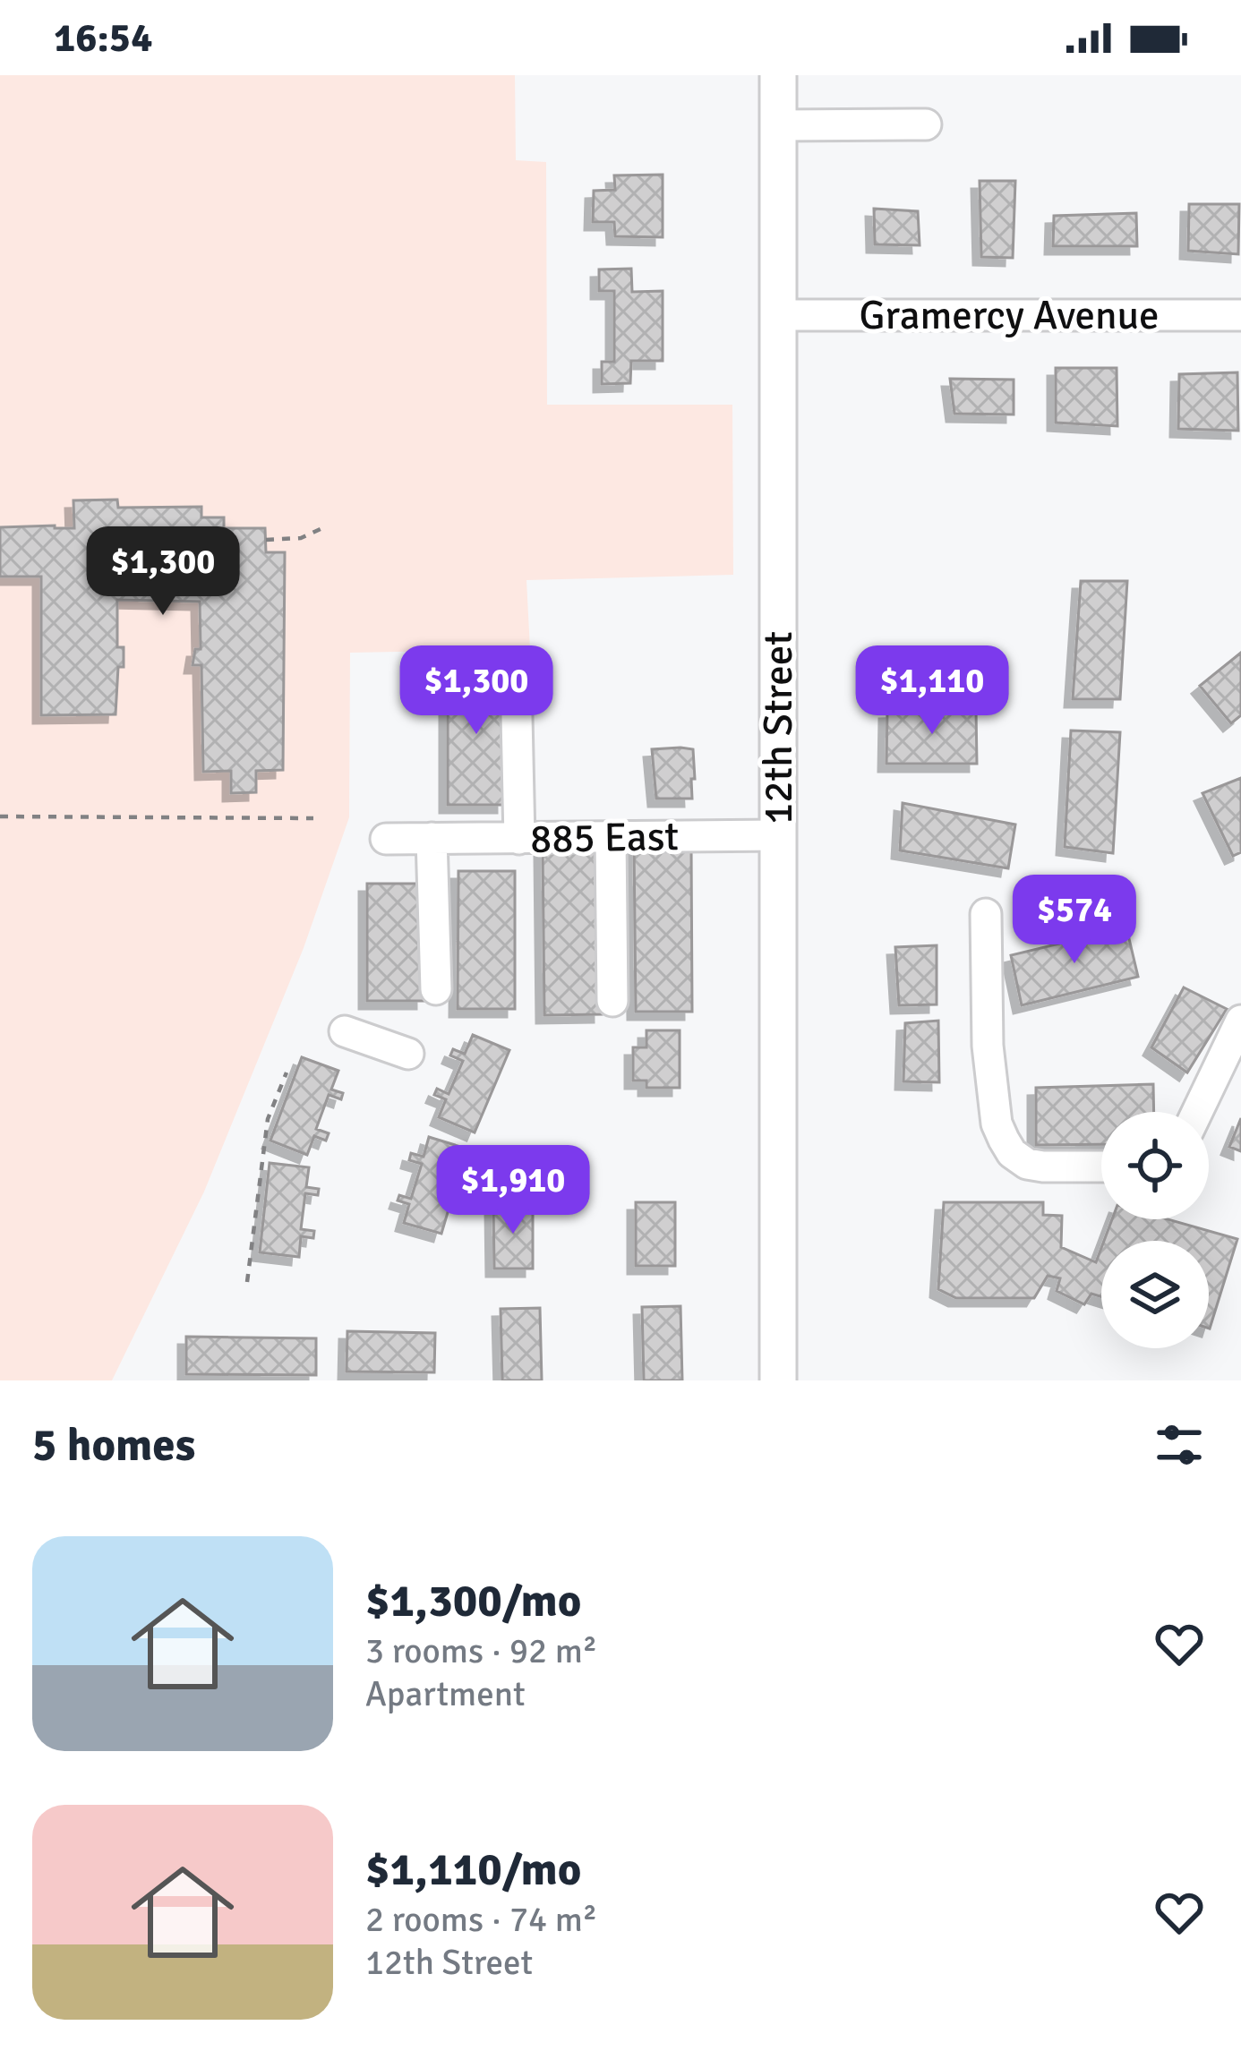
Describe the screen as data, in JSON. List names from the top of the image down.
{
  "streets": {
    "main road": ["12th Street"],
    "street": ["Gramercy Avenue", "885 East"]
  },
  "crossings": [
    ["Gramercy Avenue", "12th Street"],
    ["12th Street", "885 East"]
  ],
  "page": {
    "status": "16:54",
    "price": [
      "$1,300",
      "$1,300",
      "$1,110",
      "$574",
      "$1,910"
    ],
    "heading": "5 homes",
    "list": [
      {
        "name": "$1,300/mo",
        "note": "3 rooms · 92 m² · Apartment"
      },
      {
        "name": "$1,110/mo",
        "note": "2 rooms · 74 m² · 12th Street"
      }
    ]
  }
}
